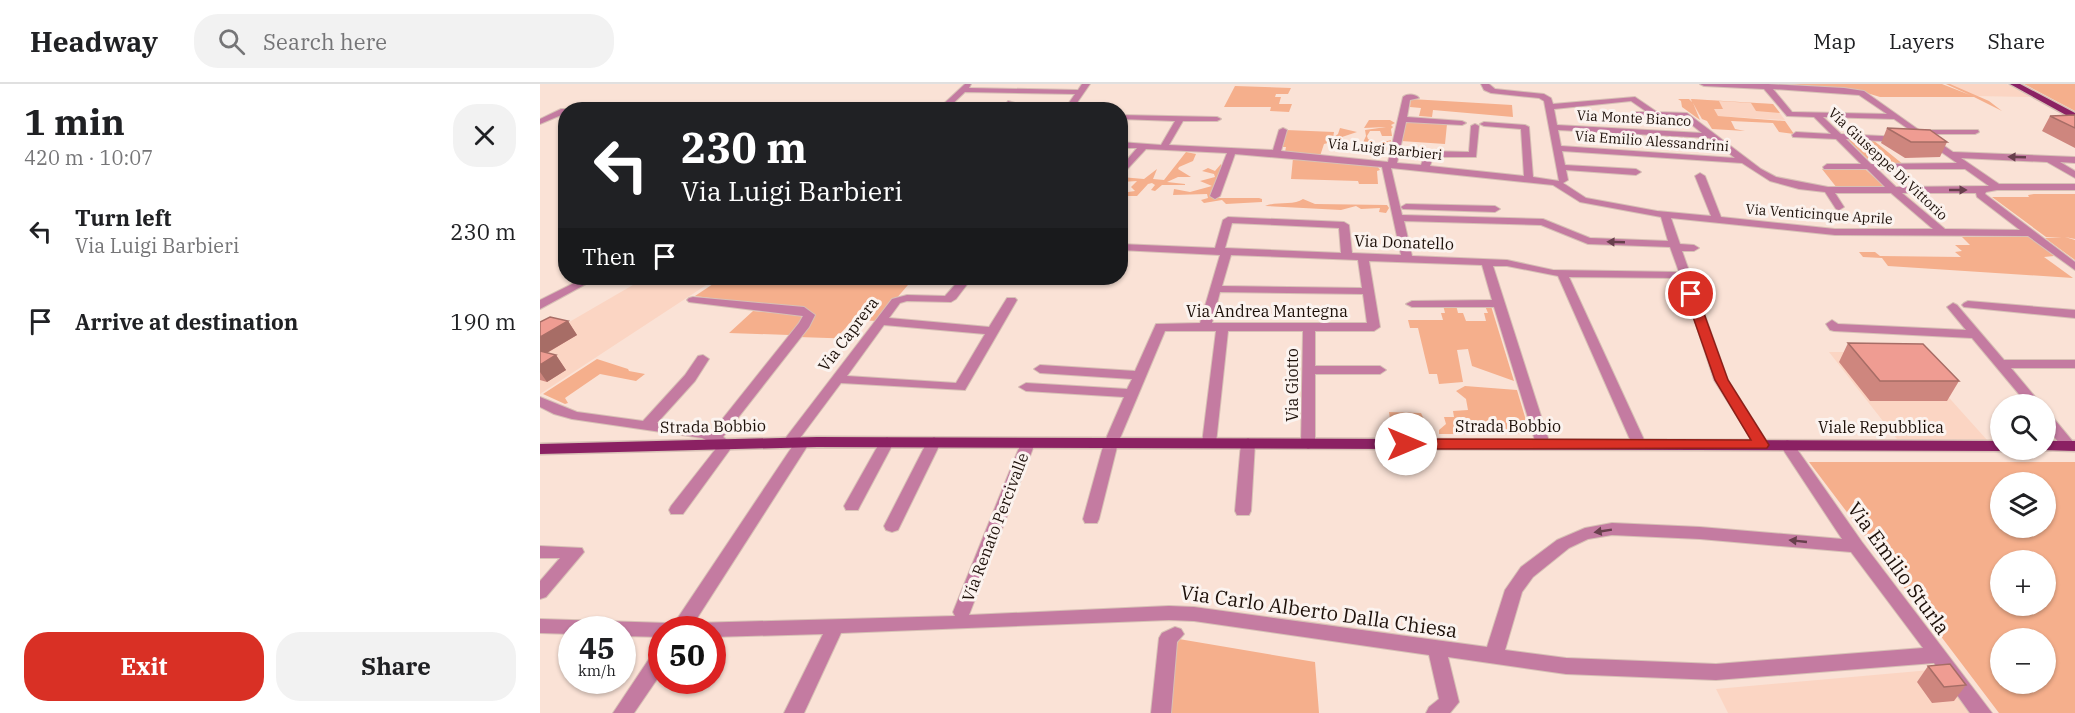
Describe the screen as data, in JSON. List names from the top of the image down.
{
  "streets": {
    "main road": ["Strada Bobbio", "Viale Repubblica"],
    "street": [
      "Via Monte Bianco",
      "Via Emilio Alessandrini",
      "Via Luigi Barbieri",
      "Via Giuseppe Di Vittorio",
      "Via Venticinque Aprile",
      "Via Donatello",
      "Via Andrea Mantegna",
      "Via Caprera",
      "Via Giotto",
      "Via Renato Percivalle",
      "Via Emilio Sturla",
      "Via Carlo Alberto Dalla Chiesa"
    ]
  },
  "crossings": [
    ["Via Luigi Barbieri", "Via Venticinque Aprile"],
    ["Via Giuseppe Di Vittorio", "Via Venticinque Aprile"],
    ["Via Andrea Mantegna", "Via Giotto"],
    ["Via Caprera", "Strada Bobbio"],
    ["Via Giotto", "Strada Bobbio"],
    ["Strada Bobbio", "Viale Repubblica"],
    ["Strada Bobbio", "Via Renato Percivalle"],
    ["Viale Repubblica", "Via Emilio Sturla"],
    ["Via Emilio Sturla", "Via Carlo Alberto Dalla Chiesa"]
  ],
  "page": {
    "header": "Headway",
    "search": "Search here",
    "nav": ["Map", "Layers", "Share"],
    "heading": ["1 min", "420 m · 10:07"],
    "turn": ["230 m", "Via Luigi Barbieri"],
    "list": [
      {
        "name": "Turn left",
        "note": "Via Luigi Barbieri",
        "value": "230 m"
      },
      {
        "name": "Arrive at destination",
        "value": "190 m"
      }
    ],
    "then": "Then",
    "map_buttons": ["+", "−"],
    "speed": "45 km/h",
    "limit": "50",
    "buttons": ["Exit", "Share"]
  }
}
